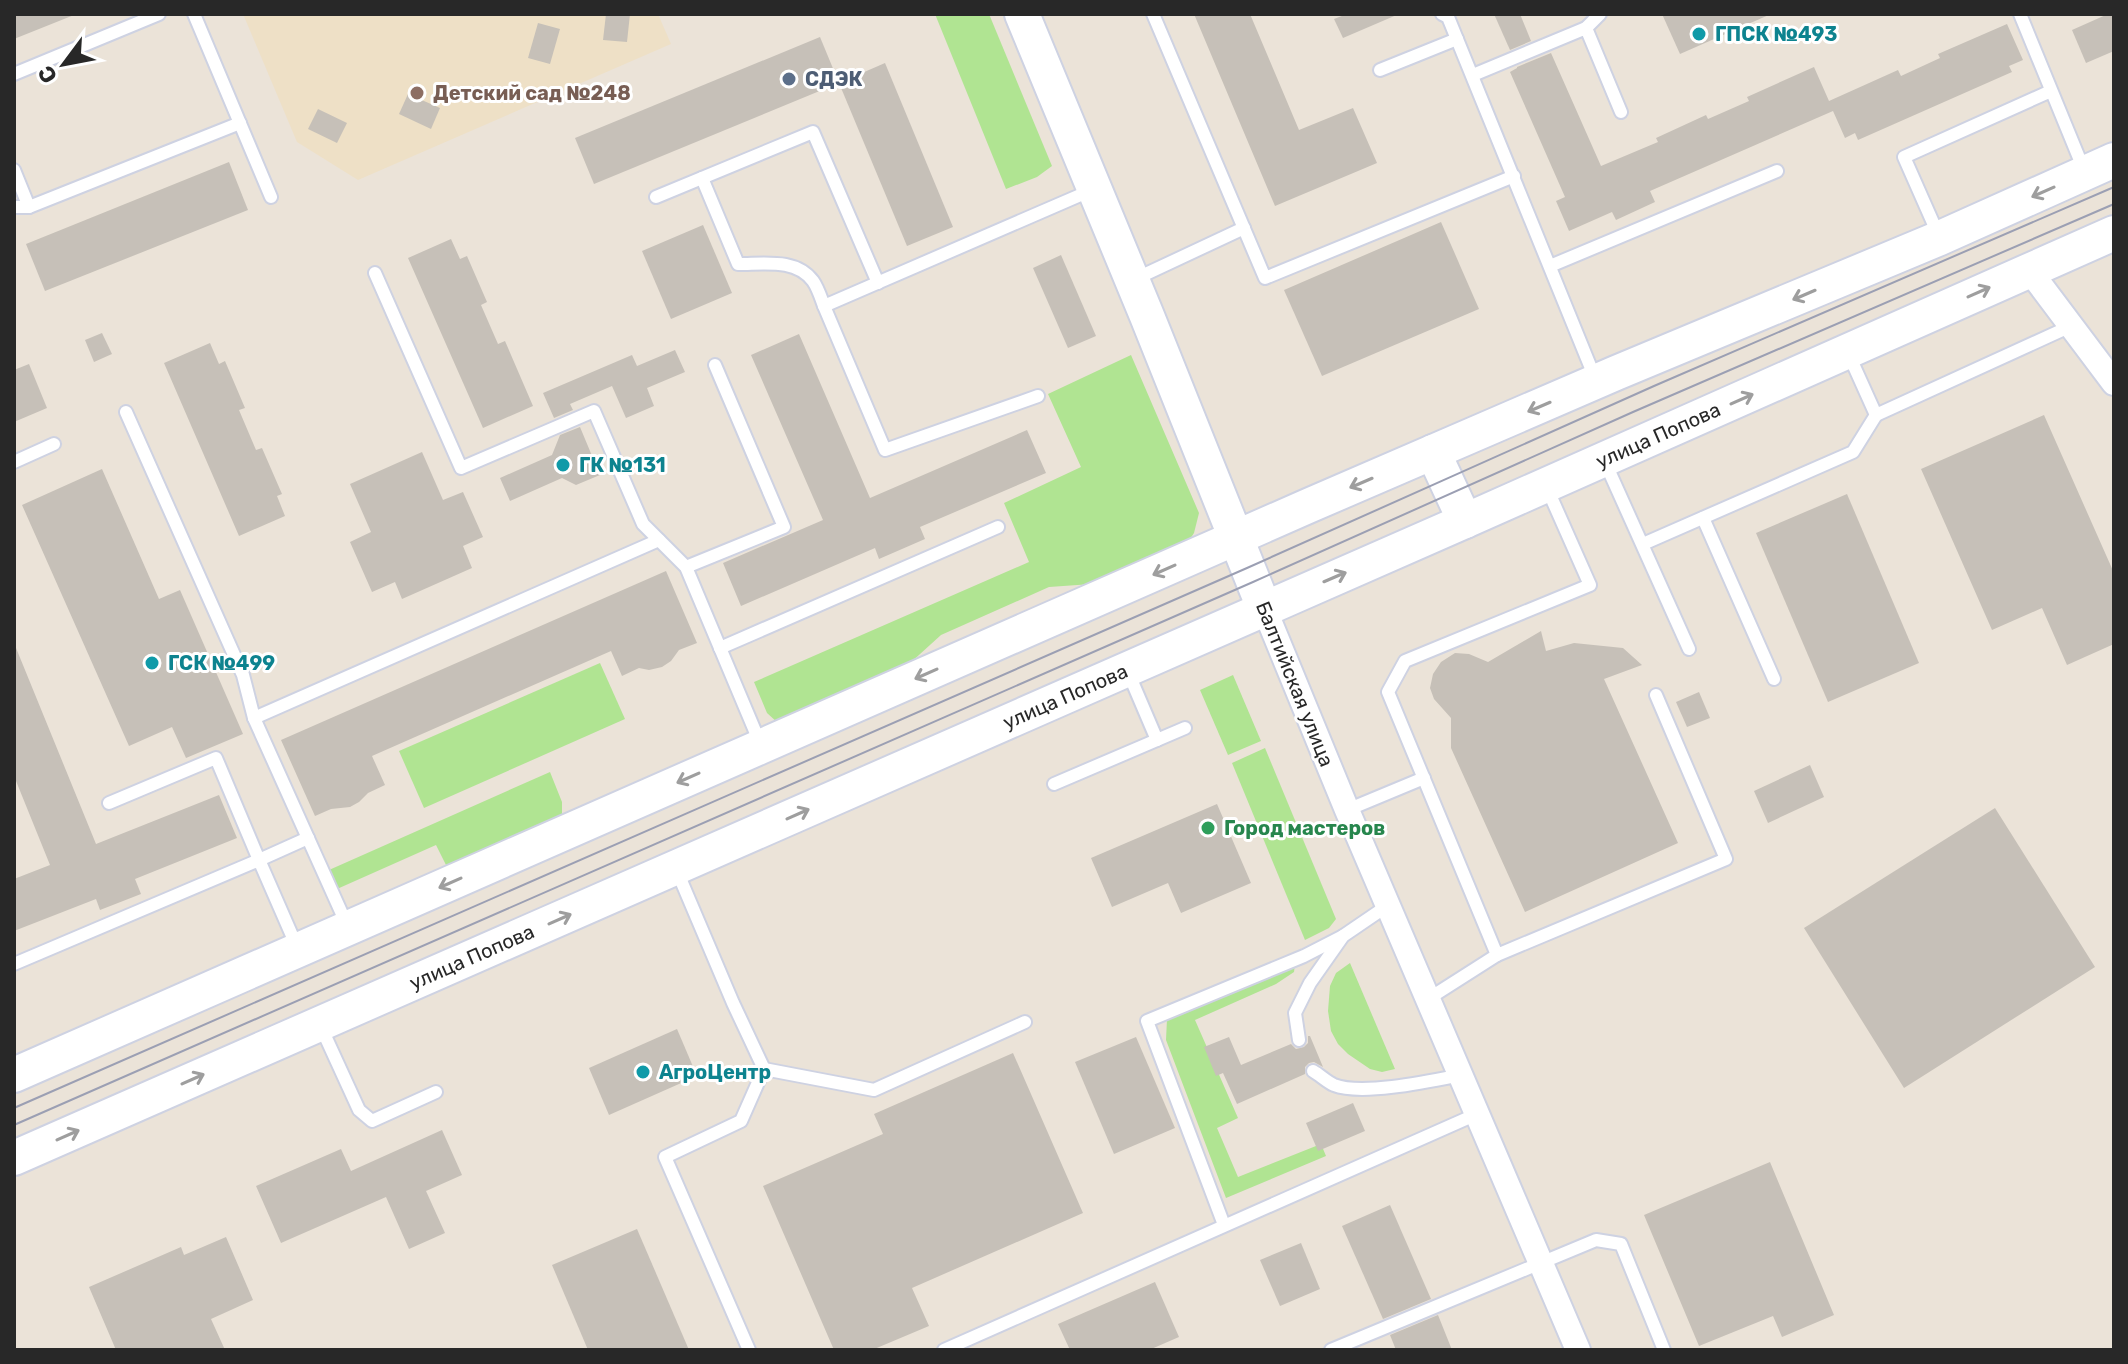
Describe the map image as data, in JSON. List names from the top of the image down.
{
  "streets": {
    "main road": ["улица Попова", "Балтийская улица"]
  },
  "crossings": [
    ["улица Попова", "Балтийская улица"]
  ],
  "places": [
    "ГПСК №493",
    "СДЭК",
    "Детский сад №248",
    "ГК №131",
    "ГСК №499",
    "Город мастеров",
    "АгроЦентр"
  ],
  "north": "bottom left"
}
